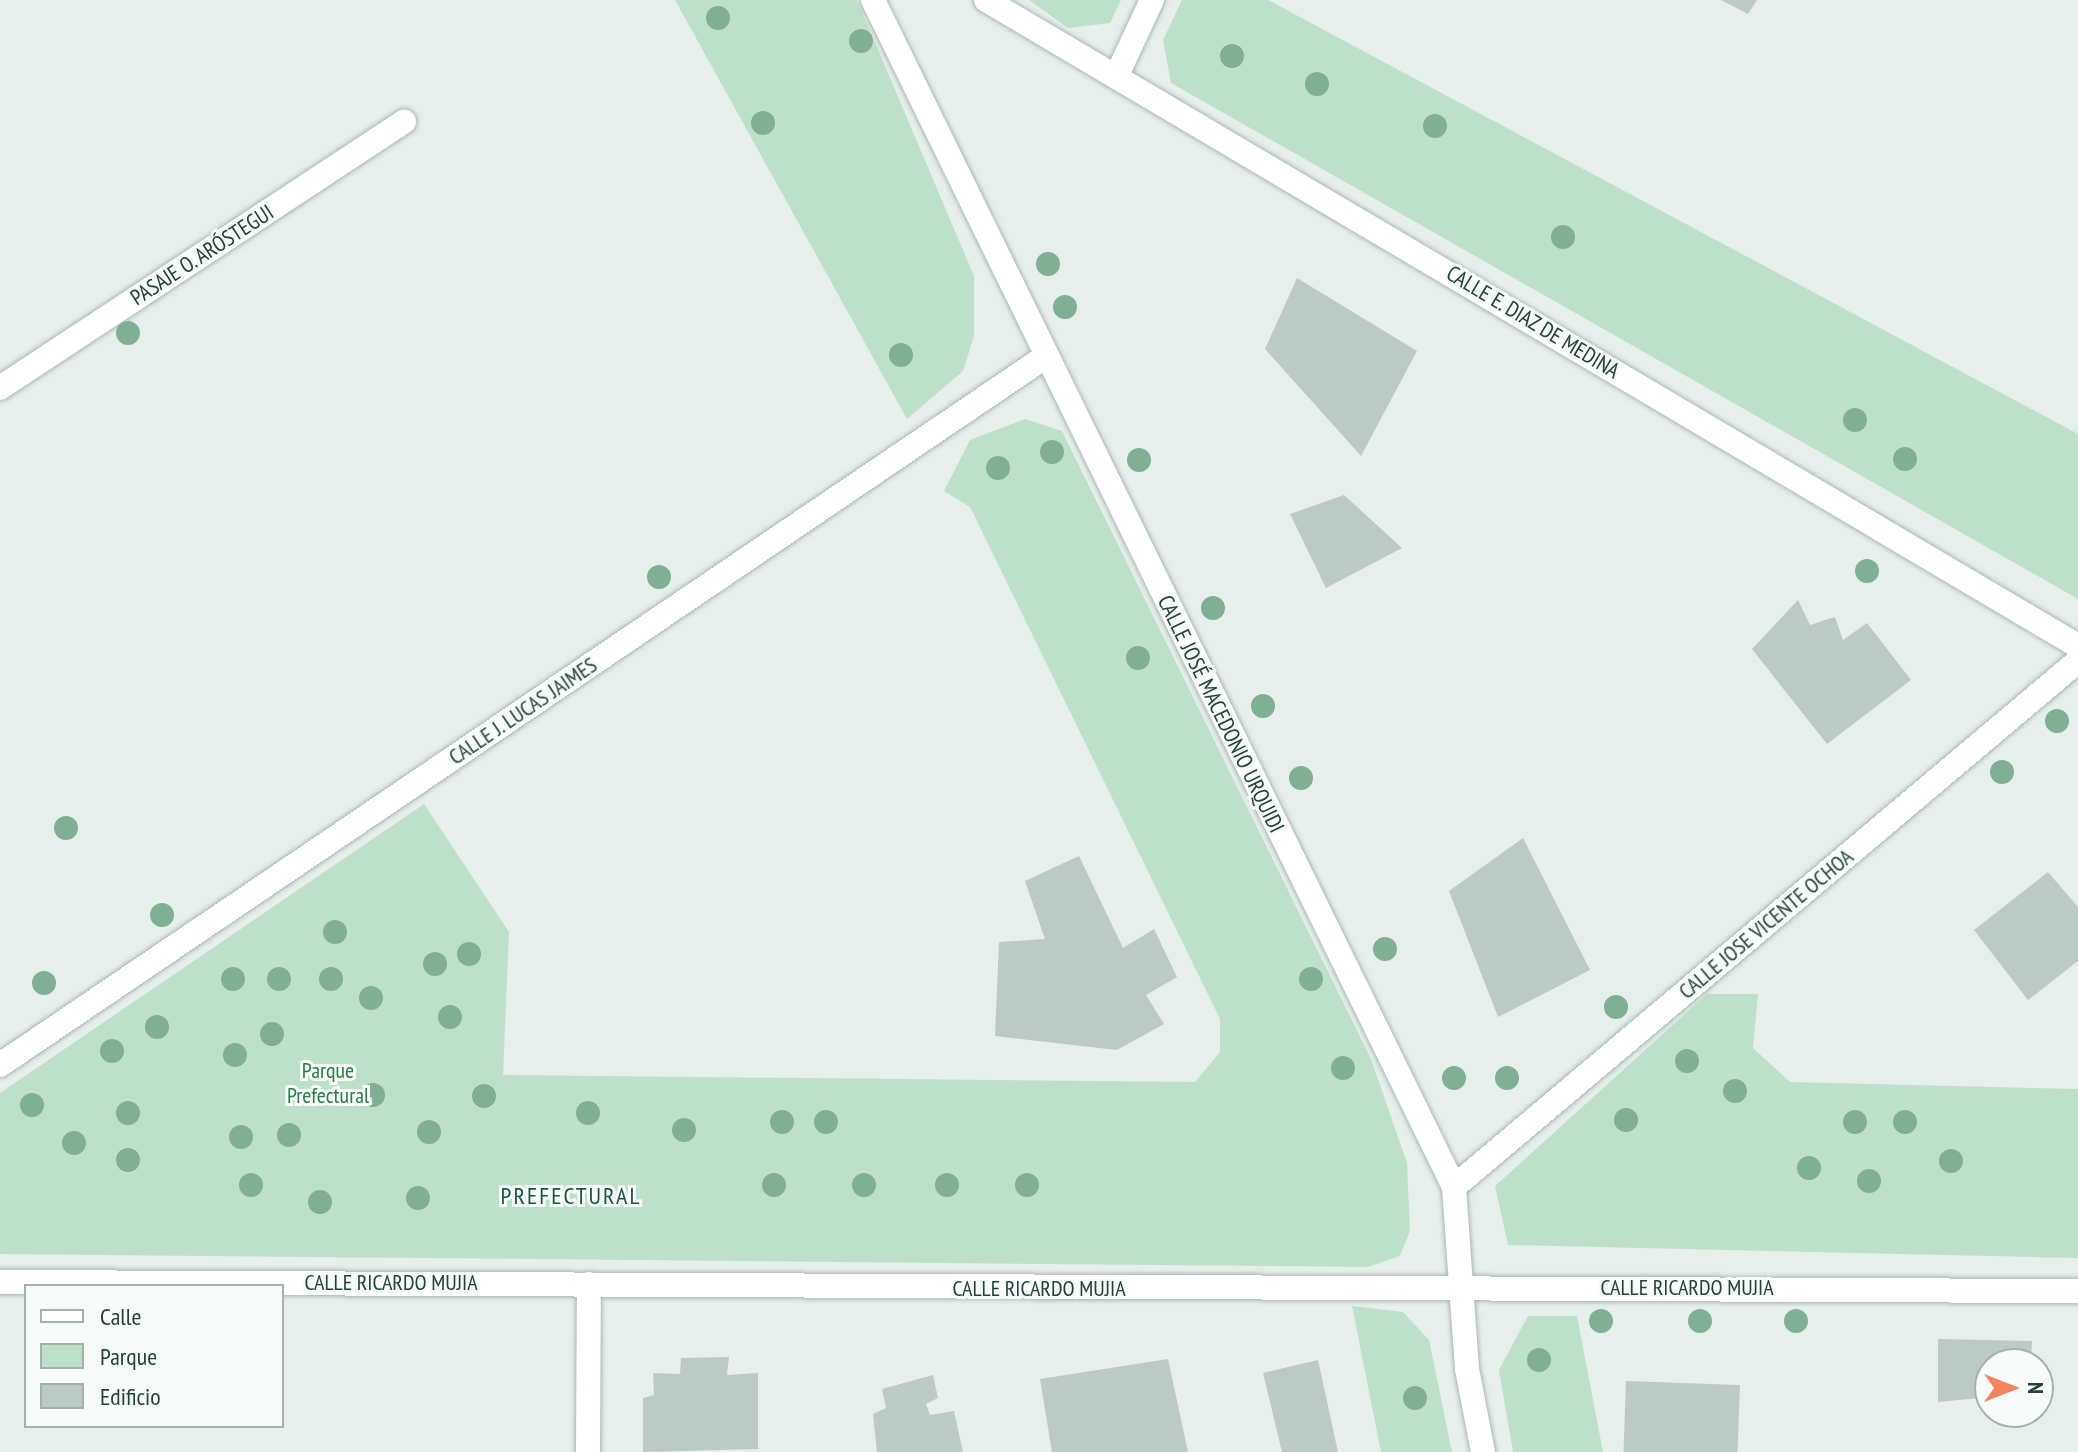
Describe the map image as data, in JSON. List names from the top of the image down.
{
  "streets": {
    "street": [
      "PASAJE O. ARÓSTEGUI",
      "CALLE E. DIAZ DE MEDINA",
      "CALLE J. LUCAS JAIMES",
      "CALLE JOSÉ MACEDONIO URQUIDI",
      "CALLE JOSE VICENTE OCHOA",
      "CALLE RICARDO MUJIA"
    ]
  },
  "crossings": [
    ["CALLE J. LUCAS JAIMES", "CALLE JOSÉ MACEDONIO URQUIDI"],
    ["CALLE JOSÉ MACEDONIO URQUIDI", "CALLE JOSE VICENTE OCHOA"],
    ["CALLE JOSÉ MACEDONIO URQUIDI", "CALLE RICARDO MUJIA"]
  ],
  "districts": ["PREFECTURAL"],
  "parks": ["Parque Prefectural"],
  "legend": ["Calle", "Parque", "Edificio"],
  "north": "right"
}
